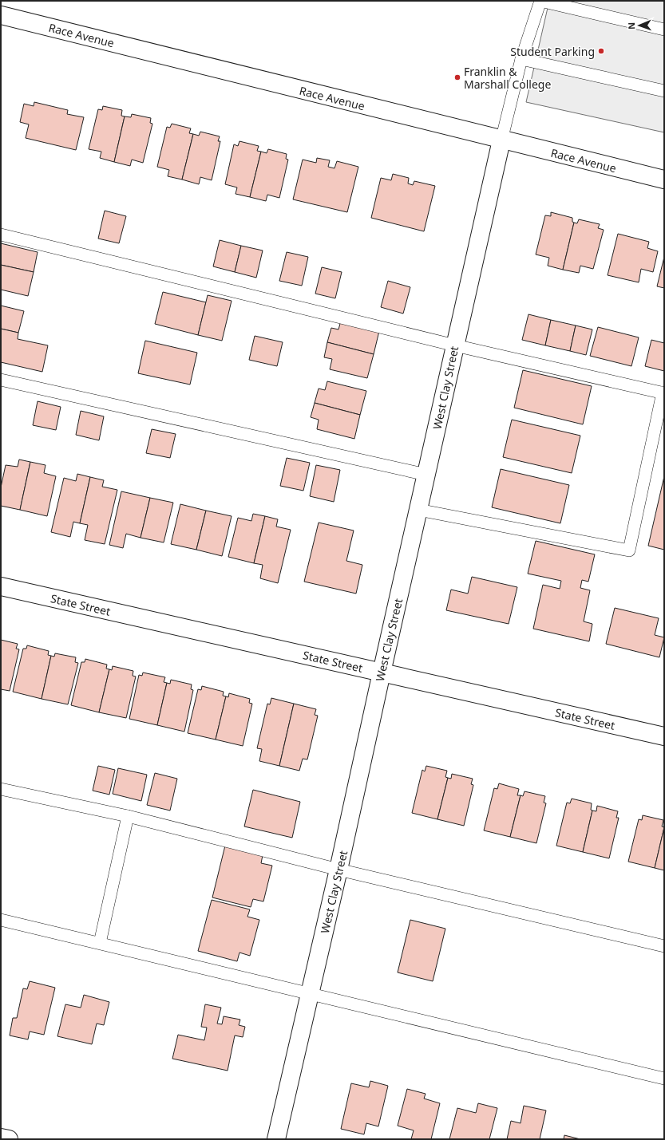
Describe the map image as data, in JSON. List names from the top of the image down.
{
  "streets": {
    "street": ["Race Avenue", "West Clay Street", "State Street"]
  },
  "crossings": [
    ["Race Avenue", "West Clay Street"],
    ["West Clay Street", "State Street"]
  ],
  "places": ["Student Parking", "Franklin & Marshall College"],
  "north": "left"
}
